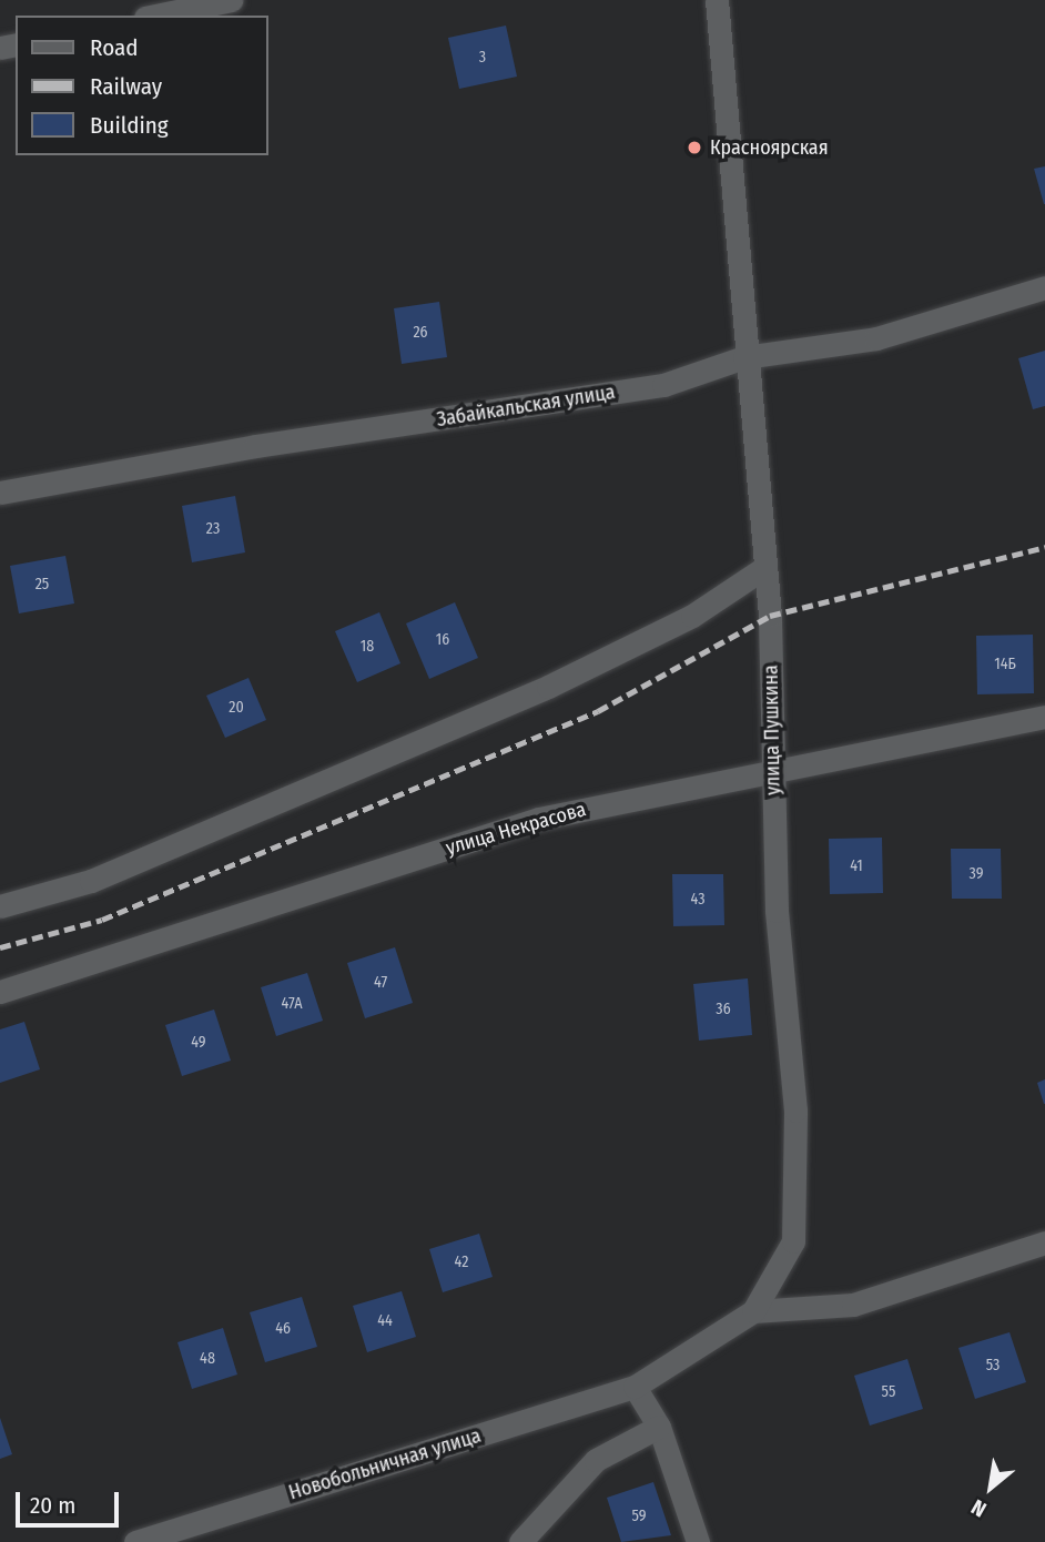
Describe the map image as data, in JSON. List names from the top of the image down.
{
  "streets": {
    "street": [
      "Забайкальская улица",
      "улица Пушкина",
      "улица Некрасова",
      "Новобольничная улица"
    ]
  },
  "crossings": [
    ["Забайкальская улица", "улица Пушкина"],
    ["улица Пушкина", "улица Некрасова"],
    ["улица Пушкина", "Новобольничная улица"]
  ],
  "places": ["Красноярская"],
  "house_numbers": [
    "3",
    "26",
    "23",
    "25",
    "16",
    "18",
    "14Б",
    "20",
    "41",
    "39",
    "43",
    "47",
    "47А",
    "36",
    "49",
    "42",
    "44",
    "46",
    "48",
    "53",
    "55",
    "59"
  ],
  "legend": ["Road", "Railway", "Building"],
  "scale_bar": "20 m",
  "north": "bottom left"
}
